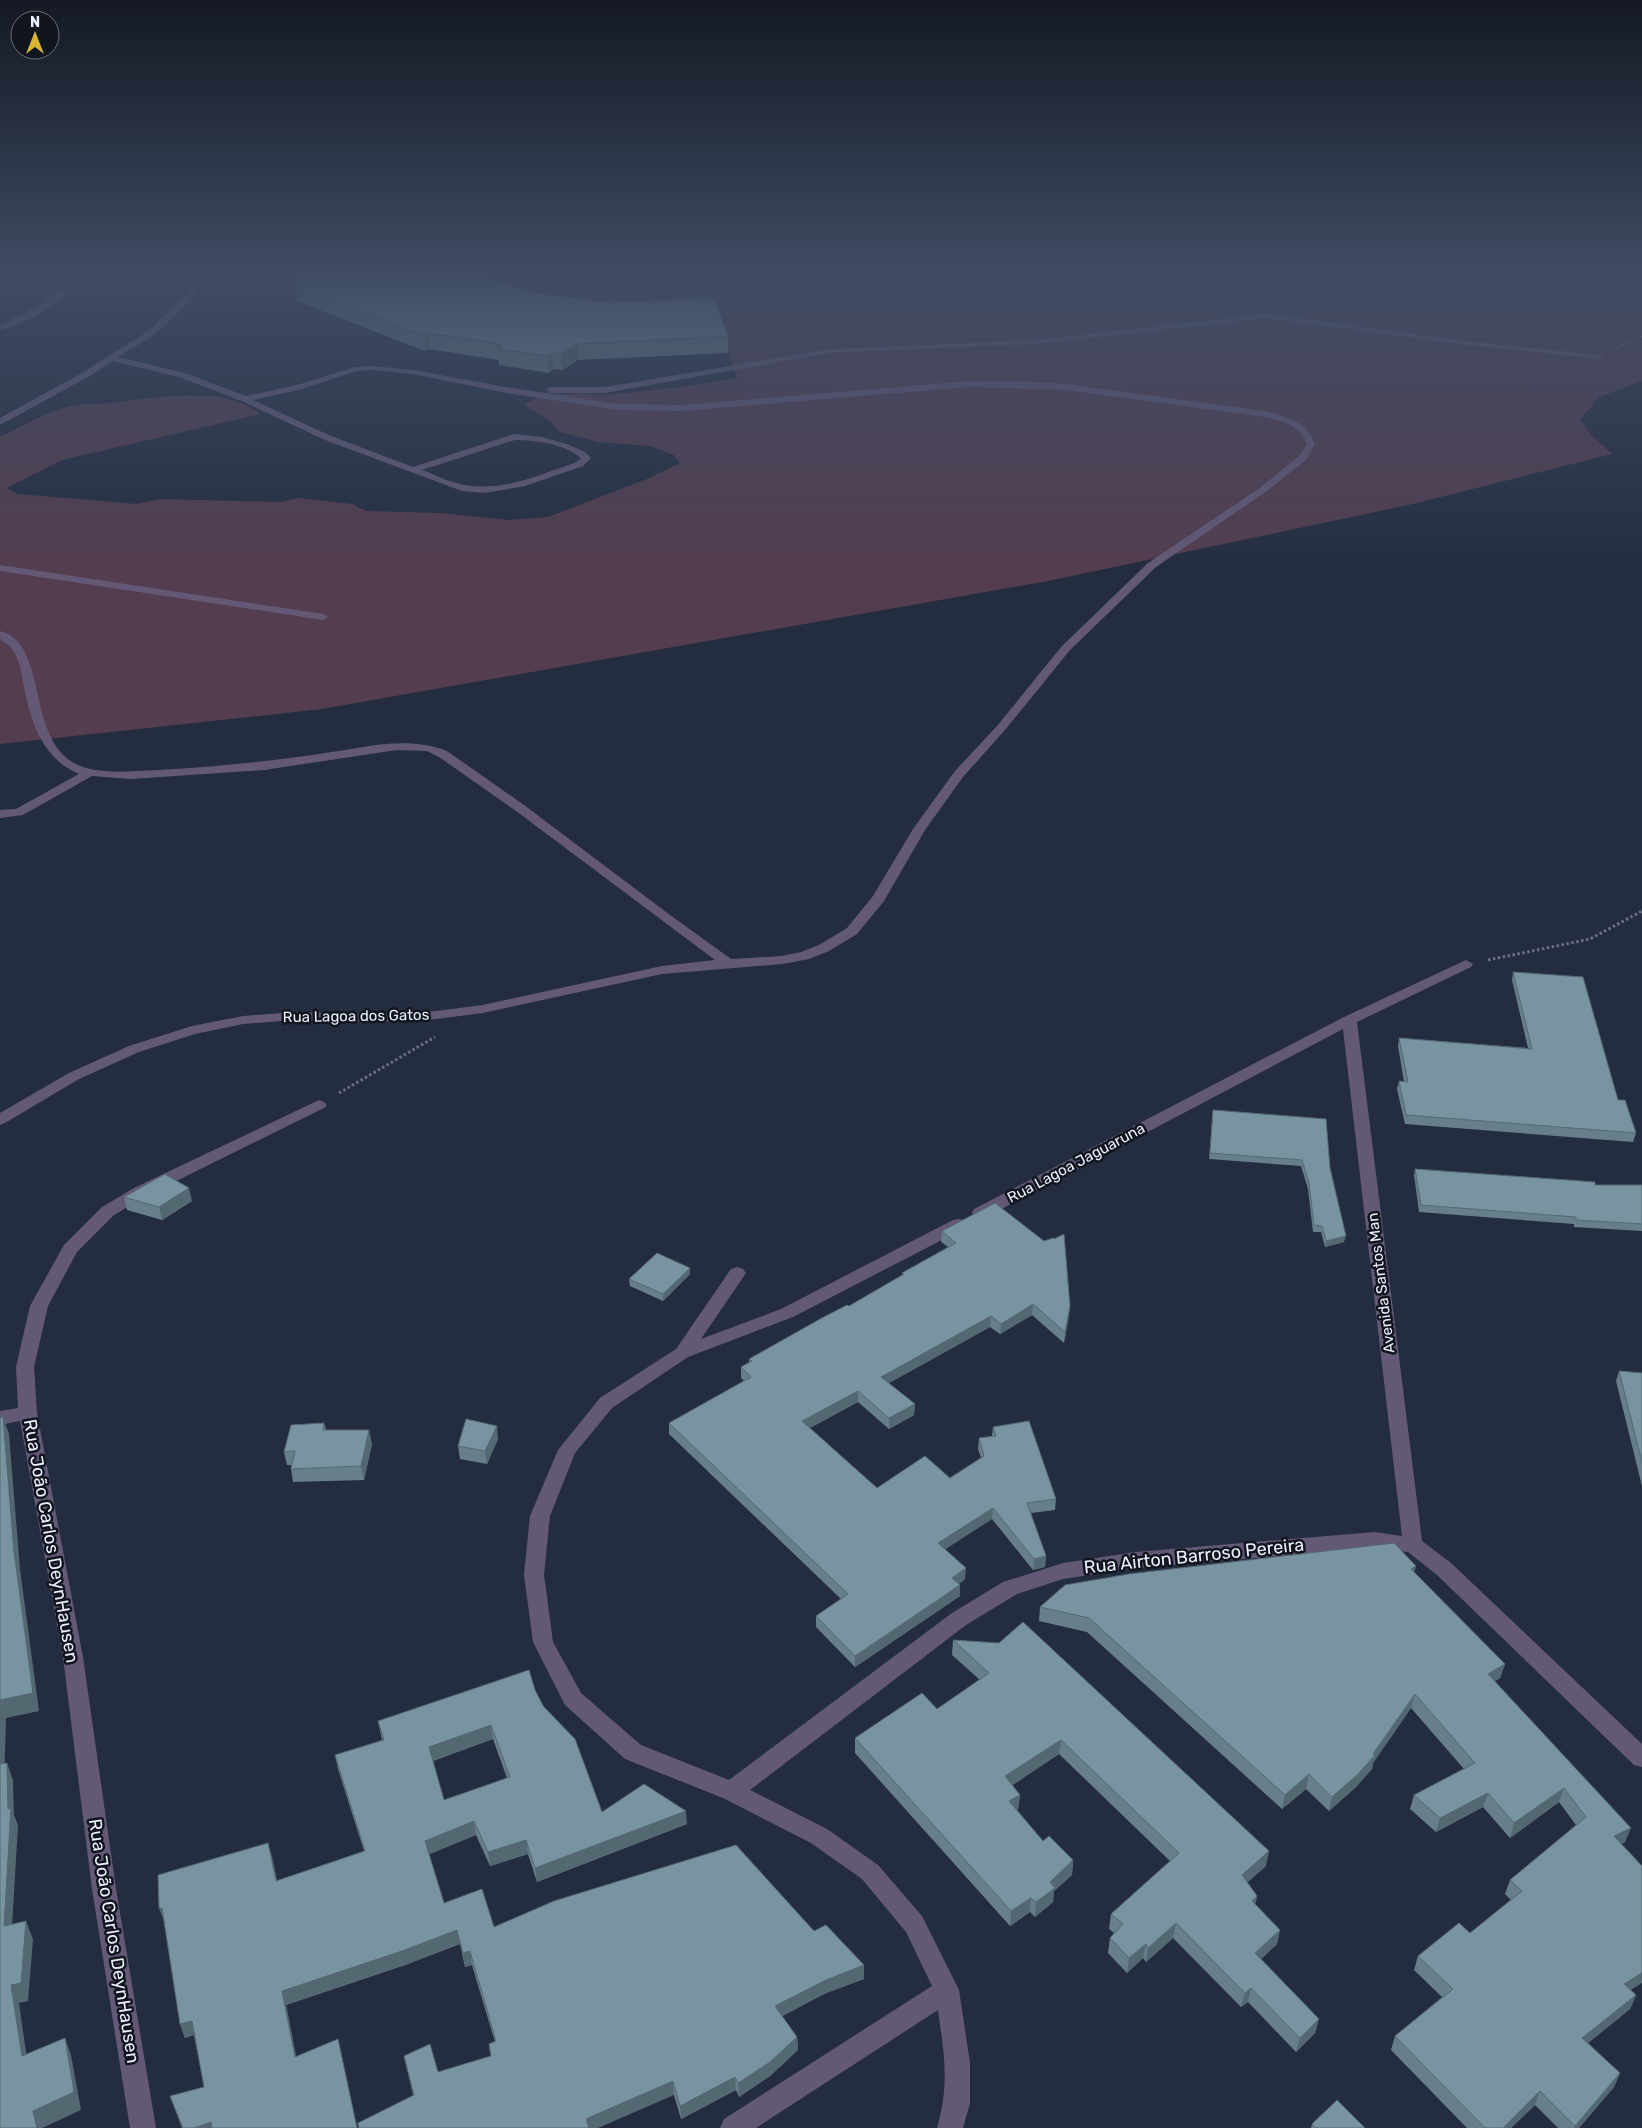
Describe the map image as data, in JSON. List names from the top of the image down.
{
  "streets": {
    "street": [
      "Rua Lagoa dos Gatos",
      "Rua Lagoa Jaguaruna",
      "Avenida Santos Man",
      "Rua João Carlos DeynHausen",
      "Rua Airton Barroso Pereira"
    ]
  },
  "crossings": [
    ["Rua Lagoa Jaguaruna", "Avenida Santos Man"],
    ["Avenida Santos Man", "Rua Airton Barroso Pereira"]
  ],
  "north": "top"
}
